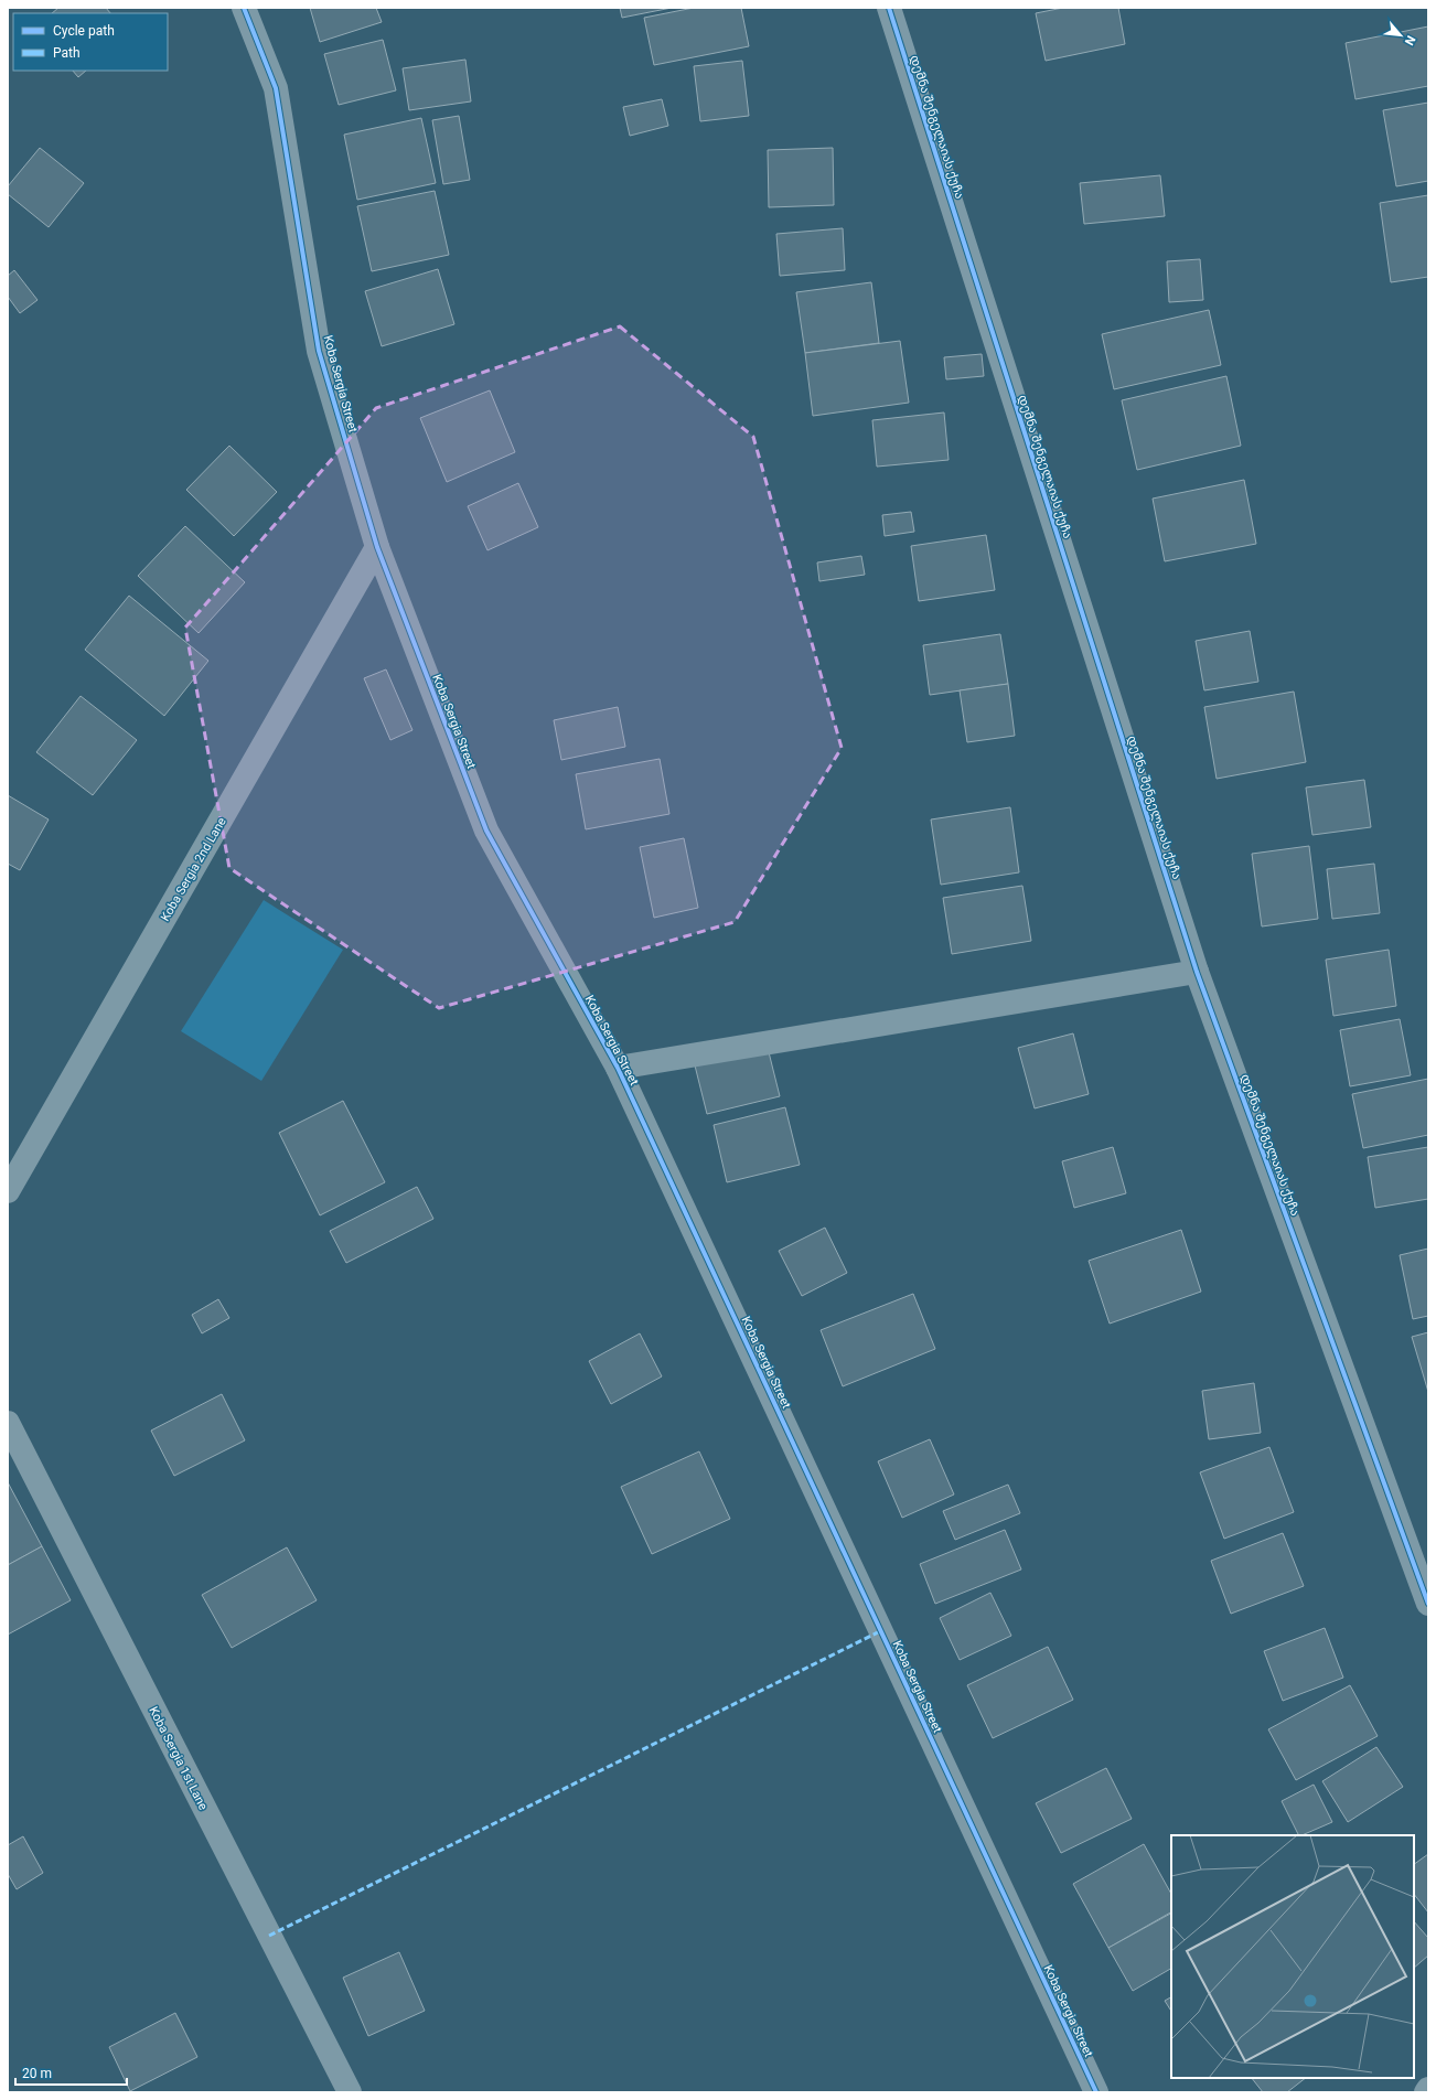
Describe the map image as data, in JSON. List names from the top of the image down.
{
  "streets": {
    "street": [
      "დემნა შენგელაიას ქუჩა",
      "Koba Sergia Street",
      "Koba Sergia 2nd Lane",
      "Koba Sergia 1st Lane"
    ]
  },
  "crossings": [
    ["Koba Sergia Street", "Koba Sergia 2nd Lane"]
  ],
  "legend": ["Cycle path", "Path"],
  "scale_bar": "20 m",
  "north": "bottom right"
}
